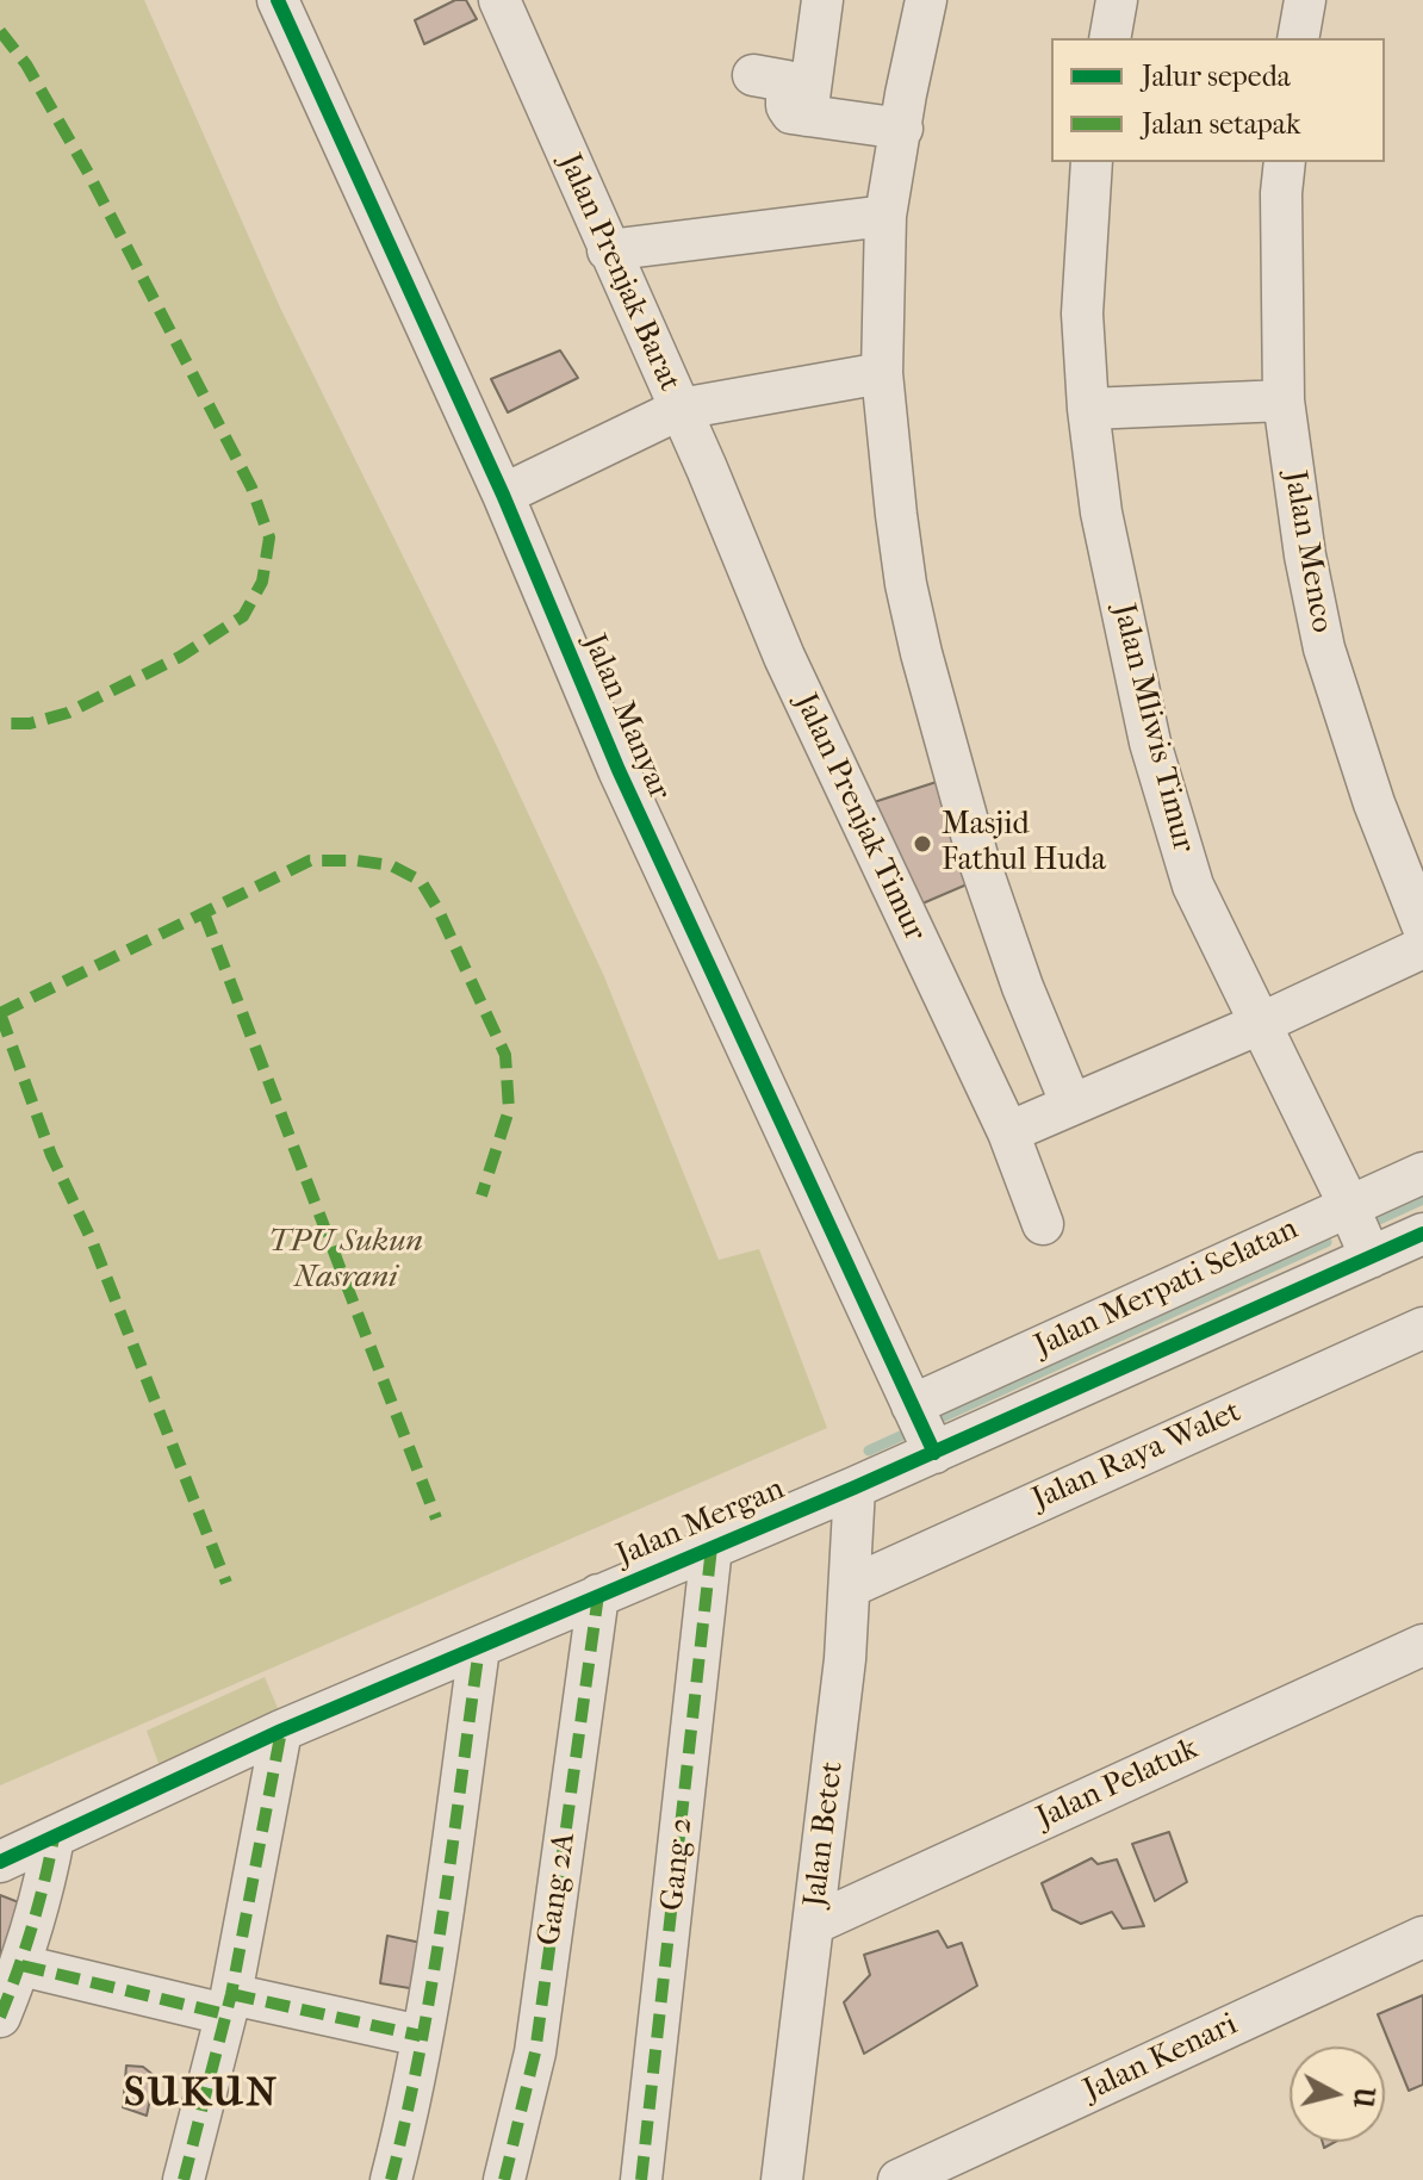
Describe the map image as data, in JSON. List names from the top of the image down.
{
  "streets": {
    "street": [
      "Jalan Prenjak Barat",
      "Jalan Menco",
      "Jalan Manyar",
      "Jalan Mliwis Timur",
      "Jalan Prenjak Timur",
      "Jalan Merpati Selatan",
      "Jalan Raya Walet",
      "Jalan Mergan",
      "Jalan Pelatuk",
      "Jalan Betet",
      "Gang 2",
      "Gang 2A",
      "Jalan Kenari"
    ]
  },
  "crossings": [
    ["Jalan Prenjak Barat", "Jalan Prenjak Timur"],
    ["Jalan Manyar", "Jalan Merpati Selatan"],
    ["Jalan Manyar", "Jalan Mergan"],
    ["Jalan Mliwis Timur", "Jalan Merpati Selatan"],
    ["Jalan Mliwis Timur", "Jalan Mergan"],
    ["Jalan Merpati Selatan", "Jalan Mergan"],
    ["Jalan Raya Walet", "Jalan Betet"],
    ["Jalan Mergan", "Jalan Betet"],
    ["Jalan Mergan", "Gang 2"],
    ["Jalan Mergan", "Gang 2A"],
    ["Jalan Pelatuk", "Jalan Betet"]
  ],
  "districts": ["SUKUN"],
  "parks": ["TPU Sukun Nasrani"],
  "places": ["Masjid Fathul Huda"],
  "legend": ["Jalur sepeda", "Jalan setapak"],
  "north": "right"
}
